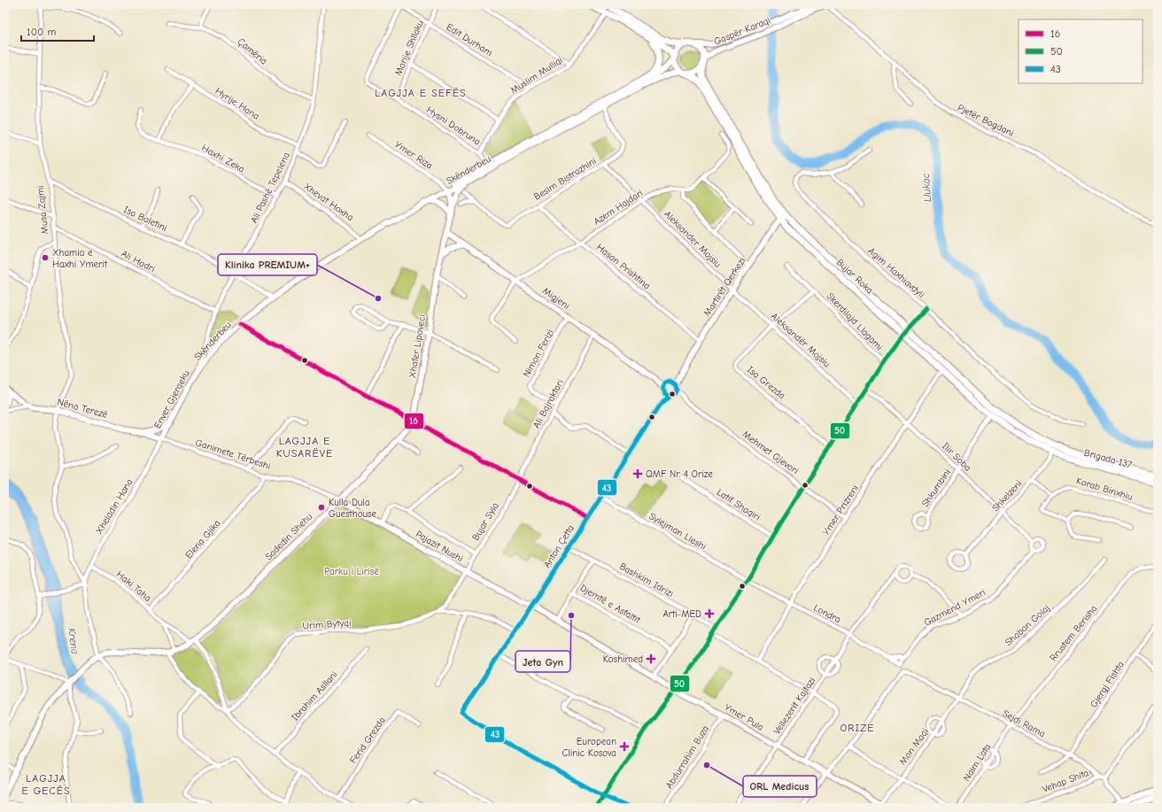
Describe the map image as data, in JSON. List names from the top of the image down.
{
  "streets": {
    "main road": ["Bujar Roka", "Brigada 137"],
    "street": [
      "Gaspër Karaqi",
      "Edit Durham",
      "Marije Shllaku",
      "Çamëria",
      "Muslim Mulliqi",
      "Hyrije Hana",
      "Pjetër Bogdani",
      "Hysni Dobruna",
      "Ymer Riza",
      "Haxhi Zeka",
      "Skënderbeu",
      "Besim Bistrazhini",
      "Ali Pashë Tepelena",
      "Xhevat Hoxha",
      "Azem Hajdari",
      "Musa Zajmi",
      "Isa Boletini",
      "Aleksander Mojsiu",
      "Ali Hadri",
      "Hasan Prishtina",
      "Agim Haxhiavdyli",
      "Martirët Qerkezi",
      "Migjeni",
      "Skerdilajd Llagami",
      "Aleksandër Mojsiu",
      "Xhafer Lipoveci",
      "Nimon Ferizi",
      "Isa Grezda",
      "Enver Gjerqeku",
      "Ali Bajraktari",
      "Nëna Terezë",
      "Mehmet Gjevori",
      "Ganimete Tërbeshi",
      "Ilir Soba",
      "Shkumbini",
      "Korab Binxhiu",
      "Shkelzeni",
      "Latif Shaqiri",
      "Xheladin Hana",
      "Ymer Prizreni",
      "Bujar Syla",
      "Sylejman Lleshi",
      "Sadedin Shehu",
      "Elena Gjika",
      "Pajazit Nushi",
      "Anton Çetta",
      "Bashkim Idrizi",
      "Haki Taha",
      "Djemtë e Asfaltit",
      "Gazmend Ymeri",
      "Londra",
      "Urim Bytyqi",
      "Shaban Golaj",
      "Rrustem Berisha",
      "Gjergj Fishta",
      "Ibrahim Asllani",
      "Vellezerit Kajtazi",
      "Ymer Pula",
      "Sejdi Rama",
      "Ferid Grezda",
      "Mon Maqi",
      "Abdurrahim Buza",
      "Naim Lata",
      "Vehap Shita"
    ]
  },
  "crossings": [
    ["Gaspër Karaqi", "Pjetër Bogdani"],
    ["Gaspër Karaqi", "Skënderbeu"],
    ["Gaspër Karaqi", "Bujar Roka"],
    ["Edit Durham", "Marije Shllaku"],
    ["Edit Durham", "Muslim Mulliqi"],
    ["Edit Durham", "Hysni Dobruna"],
    ["Marije Shllaku", "Hysni Dobruna"],
    ["Çamëria", "Ali Pashë Tepelena"],
    ["Muslim Mulliqi", "Hysni Dobruna"],
    ["Hyrije Hana", "Ali Pashë Tepelena"],
    ["Hysni Dobruna", "Skënderbeu"],
    ["Ymer Riza", "Skënderbeu"],
    ["Ymer Riza", "Xhafer Lipoveci"],
    ["Haxhi Zeka", "Ali Pashë Tepelena"],
    ["Skënderbeu", "Besim Bistrazhini"],
    ["Skënderbeu", "Ali Pashë Tepelena"],
    ["Skënderbeu", "Xhevat Hoxha"],
    ["Skënderbeu", "Bujar Roka"],
    ["Skënderbeu", "Xhafer Lipoveci"],
    ["Skënderbeu", "Enver Gjerqeku"],
    ["Besim Bistrazhini", "Aleksander Mojsiu"],
    ["Besim Bistrazhini", "Hasan Prishtina"],
    ["Ali Pashë Tepelena", "Xhevat Hoxha"],
    ["Ali Pashë Tepelena", "Isa Boletini"],
    ["Ali Pashë Tepelena", "Ali Hadri"],
    ["Ali Pashë Tepelena", "Enver Gjerqeku"],
    ["Azem Hajdari", "Aleksander Mojsiu"],
    ["Azem Hajdari", "Hasan Prishtina"],
    ["Azem Hajdari", "Migjeni"],
    ["Musa Zajmi", "Isa Boletini"],
    ["Musa Zajmi", "Ali Hadri"],
    ["Musa Zajmi", "Nëna Terezë"],
    ["Aleksander Mojsiu", "Martirët Qerkezi"],
    ["Aleksander Mojsiu", "Aleksandër Mojsiu"],
    ["Hasan Prishtina", "Martirët Qerkezi"],
    ["Bujar Roka", "Martirët Qerkezi"],
    ["Bujar Roka", "Brigada 137"],
    ["Bujar Roka", "Shkumbini"],
    ["Bujar Roka", "Shkelzeni"],
    ["Bujar Roka", "Ymer Prizreni"],
    ["Martirët Qerkezi", "Migjeni"],
    ["Martirët Qerkezi", "Aleksandër Mojsiu"],
    ["Martirët Qerkezi", "Mehmet Gjevori"],
    ["Martirët Qerkezi", "Anton Çetta"],
    ["Migjeni", "Xhafer Lipoveci"],
    ["Migjeni", "Nimon Ferizi"],
    ["Migjeni", "Ali Bajraktari"],
    ["Migjeni", "Mehmet Gjevori"],
    ["Migjeni", "Anton Çetta"],
    ["Skerdilajd Llagami", "Aleksandër Mojsiu"],
    ["Skerdilajd Llagami", "Isa Grezda"],
    ["Aleksandër Mojsiu", "Isa Grezda"],
    ["Xhafer Lipoveci", "Sadedin Shehu"],
    ["Nimon Ferizi", "Ali Bajraktari"],
    ["Enver Gjerqeku", "Nëna Terezë"],
    ["Enver Gjerqeku", "Ganimete Tërbeshi"],
    ["Enver Gjerqeku", "Xheladin Hana"],
    ["Ali Bajraktari", "Bujar Syla"],
    ["Nëna Terezë", "Ganimete Tërbeshi"],
    ["Nëna Terezë", "Xheladin Hana"],
    ["Mehmet Gjevori", "Ymer Prizreni"],
    ["Mehmet Gjevori", "Anton Çetta"],
    ["Ganimete Tërbeshi", "Xheladin Hana"],
    ["Ganimete Tërbeshi", "Sadedin Shehu"],
    ["Ganimete Tërbeshi", "Elena Gjika"],
    ["Ganimete Tërbeshi", "Pajazit Nushi"],
    ["Ilir Soba", "Shkumbini"],
    ["Ilir Soba", "Shkelzeni"],
    ["Ilir Soba", "Ymer Prizreni"],
    ["Ilir Soba", "Gazmend Ymeri"],
    ["Brigada 137", "Shkelzeni"],
    ["Xheladin Hana", "Sadedin Shehu"],
    ["Xheladin Hana", "Haki Taha"],
    ["Ymer Prizreni", "Londra"],
    ["Bujar Syla", "Pajazit Nushi"],
    ["Bujar Syla", "Urim Bytyqi"],
    ["Sylejman Lleshi", "Anton Çetta"],
    ["Sylejman Lleshi", "Londra"],
    ["Sadedin Shehu", "Pajazit Nushi"],
    ["Sadedin Shehu", "Haki Taha"],
    ["Elena Gjika", "Haki Taha"],
    ["Pajazit Nushi", "Anton Çetta"],
    ["Pajazit Nushi", "Urim Bytyqi"],
    ["Pajazit Nushi", "Ymer Pula"],
    ["Anton Çetta", "Bashkim Idrizi"],
    ["Bashkim Idrizi", "Djemtë e Asfaltit"],
    ["Gazmend Ymeri", "Londra"],
    ["Londra", "Vellezerit Kajtazi"],
    ["Shaban Golaj", "Sejdi Rama"],
    ["Shaban Golaj", "Mon Maqi"],
    ["Rrustem Berisha", "Sejdi Rama"],
    ["Rrustem Berisha", "Naim Lata"],
    ["Gjergj Fishta", "Sejdi Rama"],
    ["Vellezerit Kajtazi", "Ymer Pula"],
    ["Ymer Pula", "Mon Maqi"],
    ["Ymer Pula", "Abdurrahim Buza"],
    ["Sejdi Rama", "Mon Maqi"],
    ["Sejdi Rama", "Naim Lata"],
    ["Sejdi Rama", "Vehap Shita"]
  ],
  "districts": [
    "LAGJJA E SEFËS",
    "LAGJJA E KUSARËVE",
    "ORIZE",
    "LAGJJA E GECËS"
  ],
  "water": ["Llukac", "Krena"],
  "parks": ["Parku i Lirisë"],
  "places": {
    "other": [
      "Xhamia e Haxhi Ymerit",
      "Klinika PREMIUM+",
      "Kulla Dula Guesthouse",
      "Jeta Gyn",
      "ORL Medicus"
    ],
    "health": [
      "QMF Nr. 4 Orize",
      "Arti-MED",
      "Koshimed",
      "European Clinic Kosova"
    ]
  },
  "lines": ["transit line 50", "transit line 16", "transit line 43"],
  "legend": ["16", "50", "43"],
  "scale_bar": "100 m"
}
